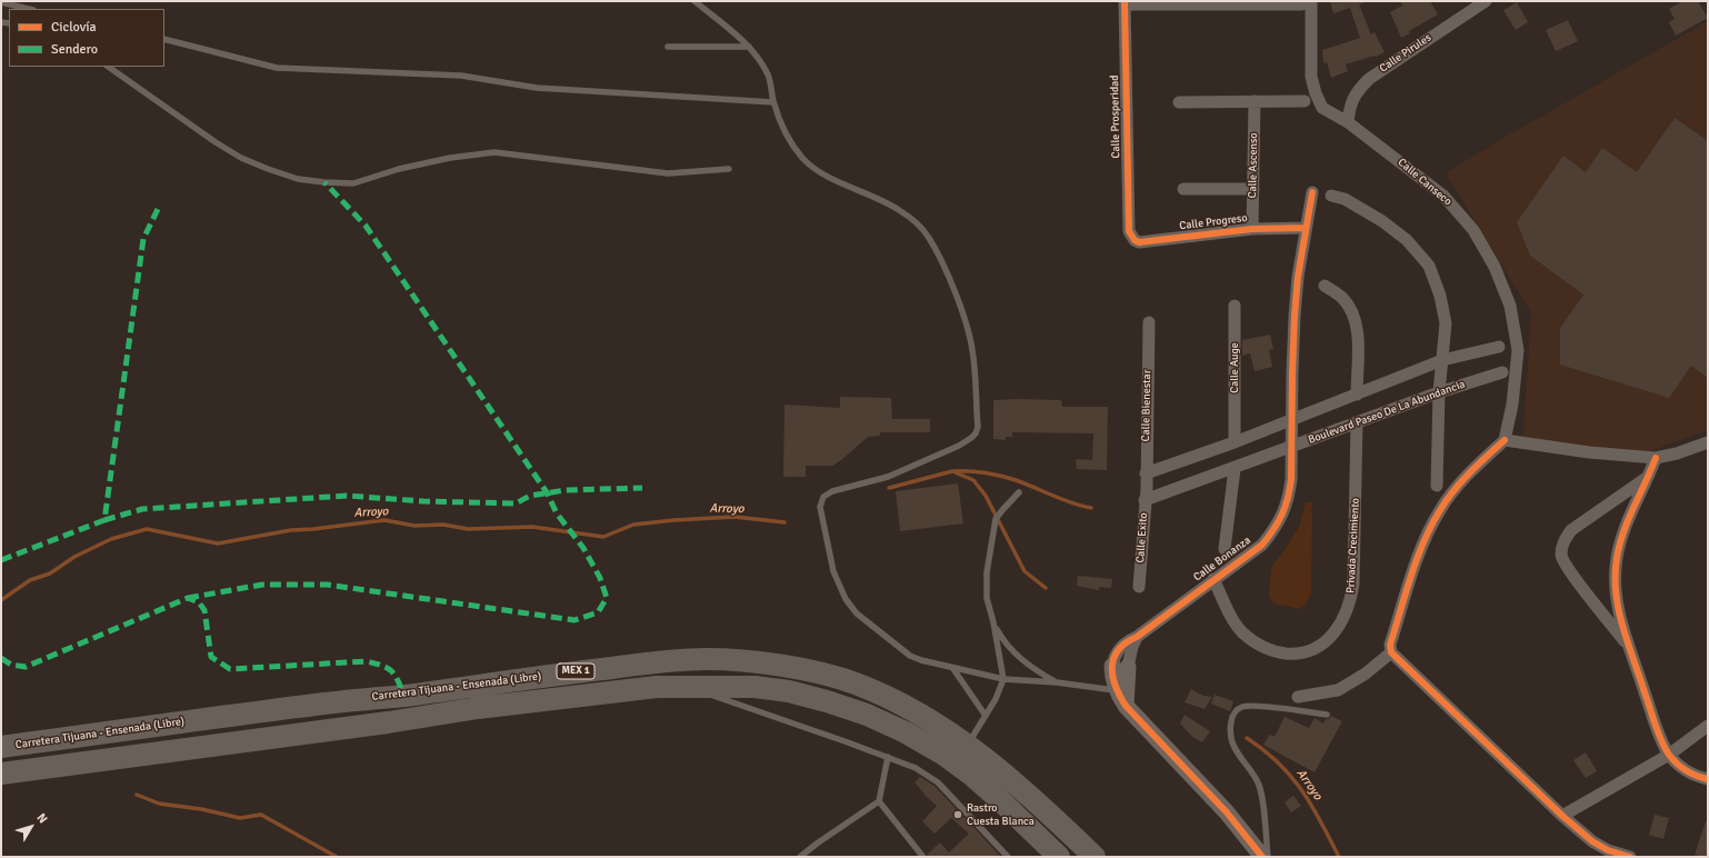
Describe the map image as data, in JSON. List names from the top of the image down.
{
  "streets": {
    "highway": ["MEX 1", "Carretera Tijuana - Ensenada (Libre)"],
    "street": [
      "Calle Pirules",
      "Calle Prosperidad",
      "Calle Ascenso",
      "Calle Canseco",
      "Calle Progreso",
      "Calle Auge",
      "Calle Bienestar",
      "Boulevard Paseo De La Abundancia",
      "Calle Exito",
      "Privada Crecimiento",
      "Calle Bonanza"
    ]
  },
  "crossings": [
    ["Calle Pirules", "Calle Canseco"],
    ["Calle Prosperidad", "Calle Progreso"],
    ["Calle Ascenso", "Calle Progreso"],
    ["Calle Progreso", "Calle Bonanza"],
    ["Calle Bienestar", "Boulevard Paseo De La Abundancia"],
    ["Calle Bienestar", "Calle Exito"],
    ["Boulevard Paseo De La Abundancia", "Calle Exito"],
    ["Boulevard Paseo De La Abundancia", "Privada Crecimiento"],
    ["Boulevard Paseo De La Abundancia", "Calle Bonanza"],
    ["Privada Crecimiento", "Calle Bonanza"]
  ],
  "water": ["Arroyo"],
  "places": ["Rastro Cuesta Blanca"],
  "legend": ["Ciclovía", "Sendero"],
  "north": "top right"
}
